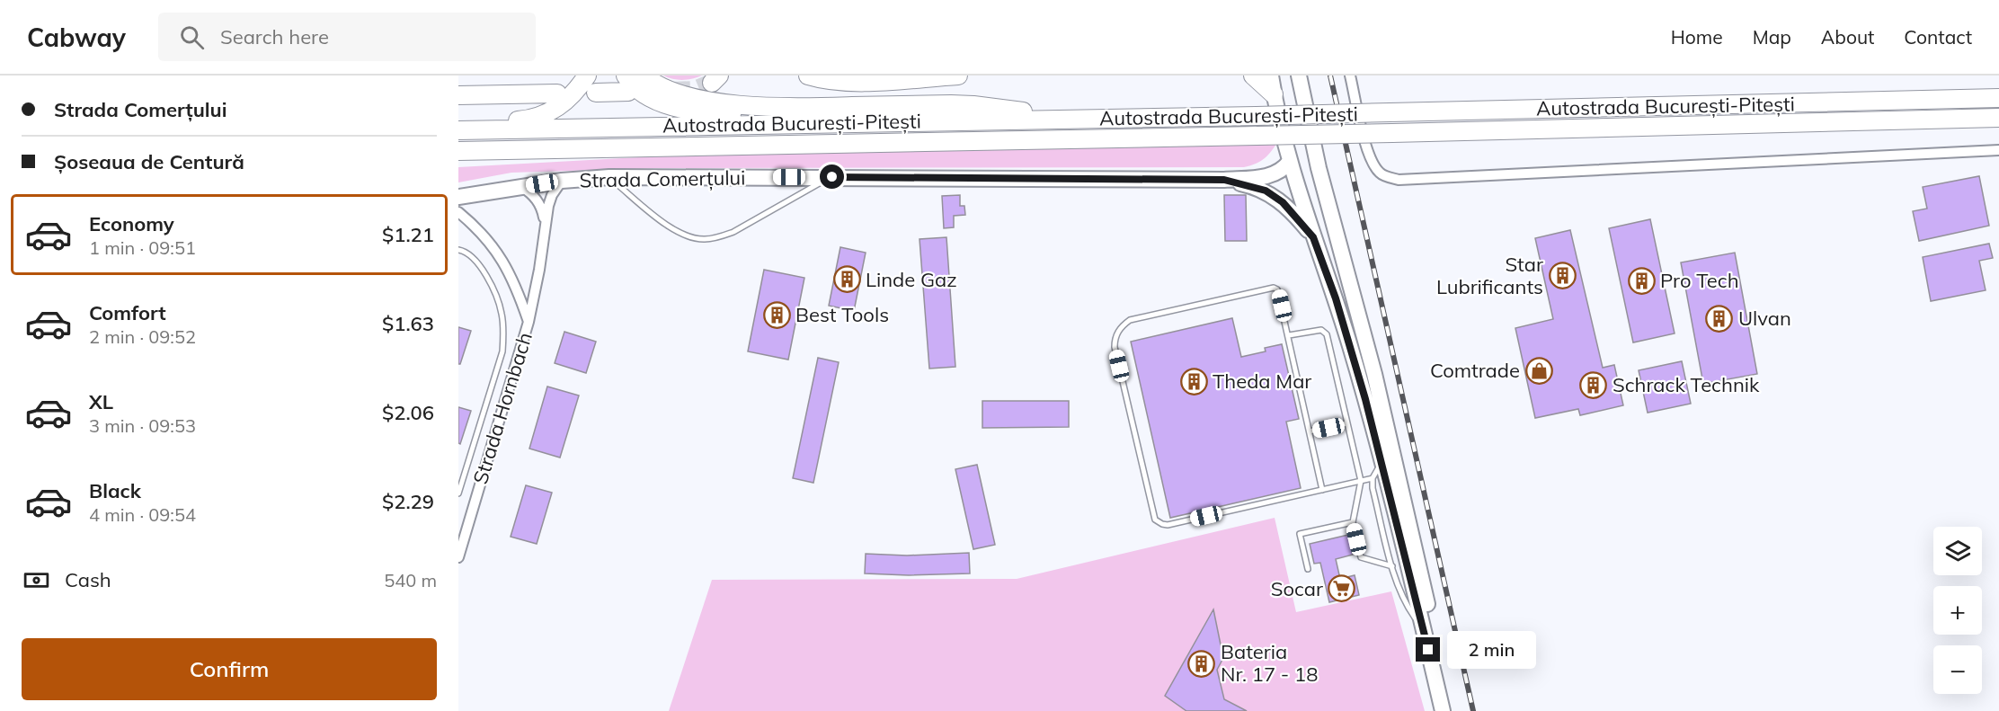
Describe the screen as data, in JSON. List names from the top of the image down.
{
  "streets": {
    "highway": ["Autostrada București-Pitești"],
    "main road": ["Strada Comerțului"],
    "street": ["Strada Hornbach"]
  },
  "crossings": [
    ["Strada Comerțului", "Strada Hornbach"]
  ],
  "places": {
    "building": [
      "Star Lubrificants",
      "Linde Gaz",
      "Pro Tech",
      "Best Tools",
      "Ulvan",
      "Theda Mar",
      "Schrack Technik",
      "Bateria Nr. 17 - 18"
    ],
    "shop": ["Comtrade"],
    "supermarket": ["Socar"]
  },
  "page": {
    "header": "Cabway",
    "search": "Search here",
    "nav": [
      "Home",
      "Map",
      "About",
      "Contact"
    ],
    "banner": ["Strada Comerțului", "Șoseaua de Centură"],
    "list": [
      {
        "name": "Economy",
        "note": "1 min · 09:51",
        "value": "$1.21"
      },
      {
        "name": "Comfort",
        "note": "2 min · 09:52",
        "value": "$1.63"
      },
      {
        "name": "XL",
        "note": "3 min · 09:53",
        "value": "$2.06"
      },
      {
        "name": "Black",
        "note": "4 min · 09:54",
        "value": "$2.29"
      }
    ],
    "map_buttons": ["+", "−"],
    "pay": ["Cash", "540 m"],
    "buttons": "Confirm",
    "bubble": "2 min"
  }
}
